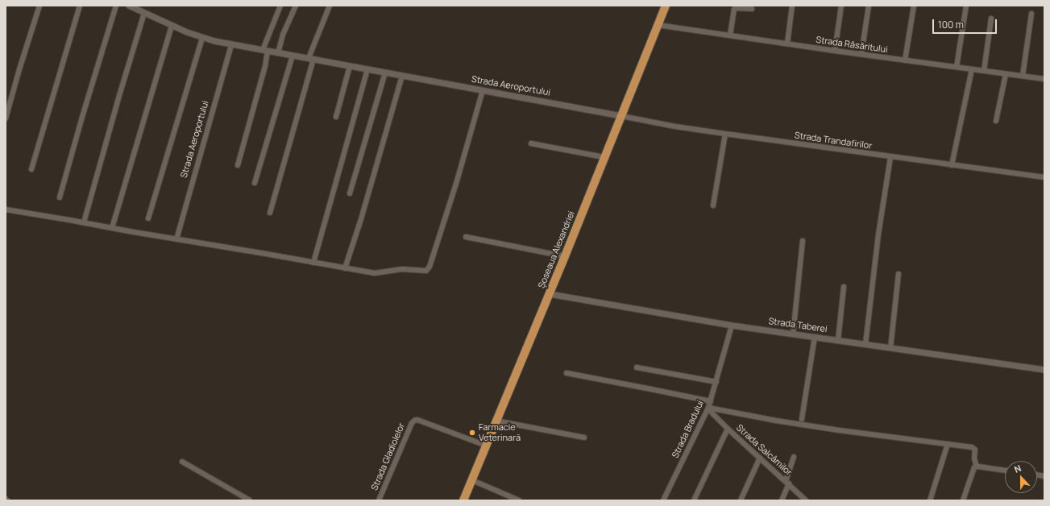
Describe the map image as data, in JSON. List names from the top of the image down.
{
  "streets": {
    "highway": ["Șoseaua Alexandriei"],
    "street": [
      "Strada Răsăritului",
      "Strada Aeroportului",
      "Strada Trandafirilor",
      "Strada Taberei",
      "Strada Bradului",
      "Strada Salcâmilor",
      "Strada Gladiolelor"
    ]
  },
  "crossings": [
    ["Strada Răsăritului", "Șoseaua Alexandriei"],
    ["Strada Aeroportului", "Strada Trandafirilor"],
    ["Strada Aeroportului", "Șoseaua Alexandriei"],
    ["Strada Trandafirilor", "Șoseaua Alexandriei"],
    ["Șoseaua Alexandriei", "Strada Taberei"],
    ["Șoseaua Alexandriei", "Strada Gladiolelor"],
    ["Strada Taberei", "Strada Bradului"],
    ["Strada Bradului", "Strada Salcâmilor"]
  ],
  "places": ["Farmacie Veterinară"],
  "scale_bar": "100 m",
  "north": "top"
}
